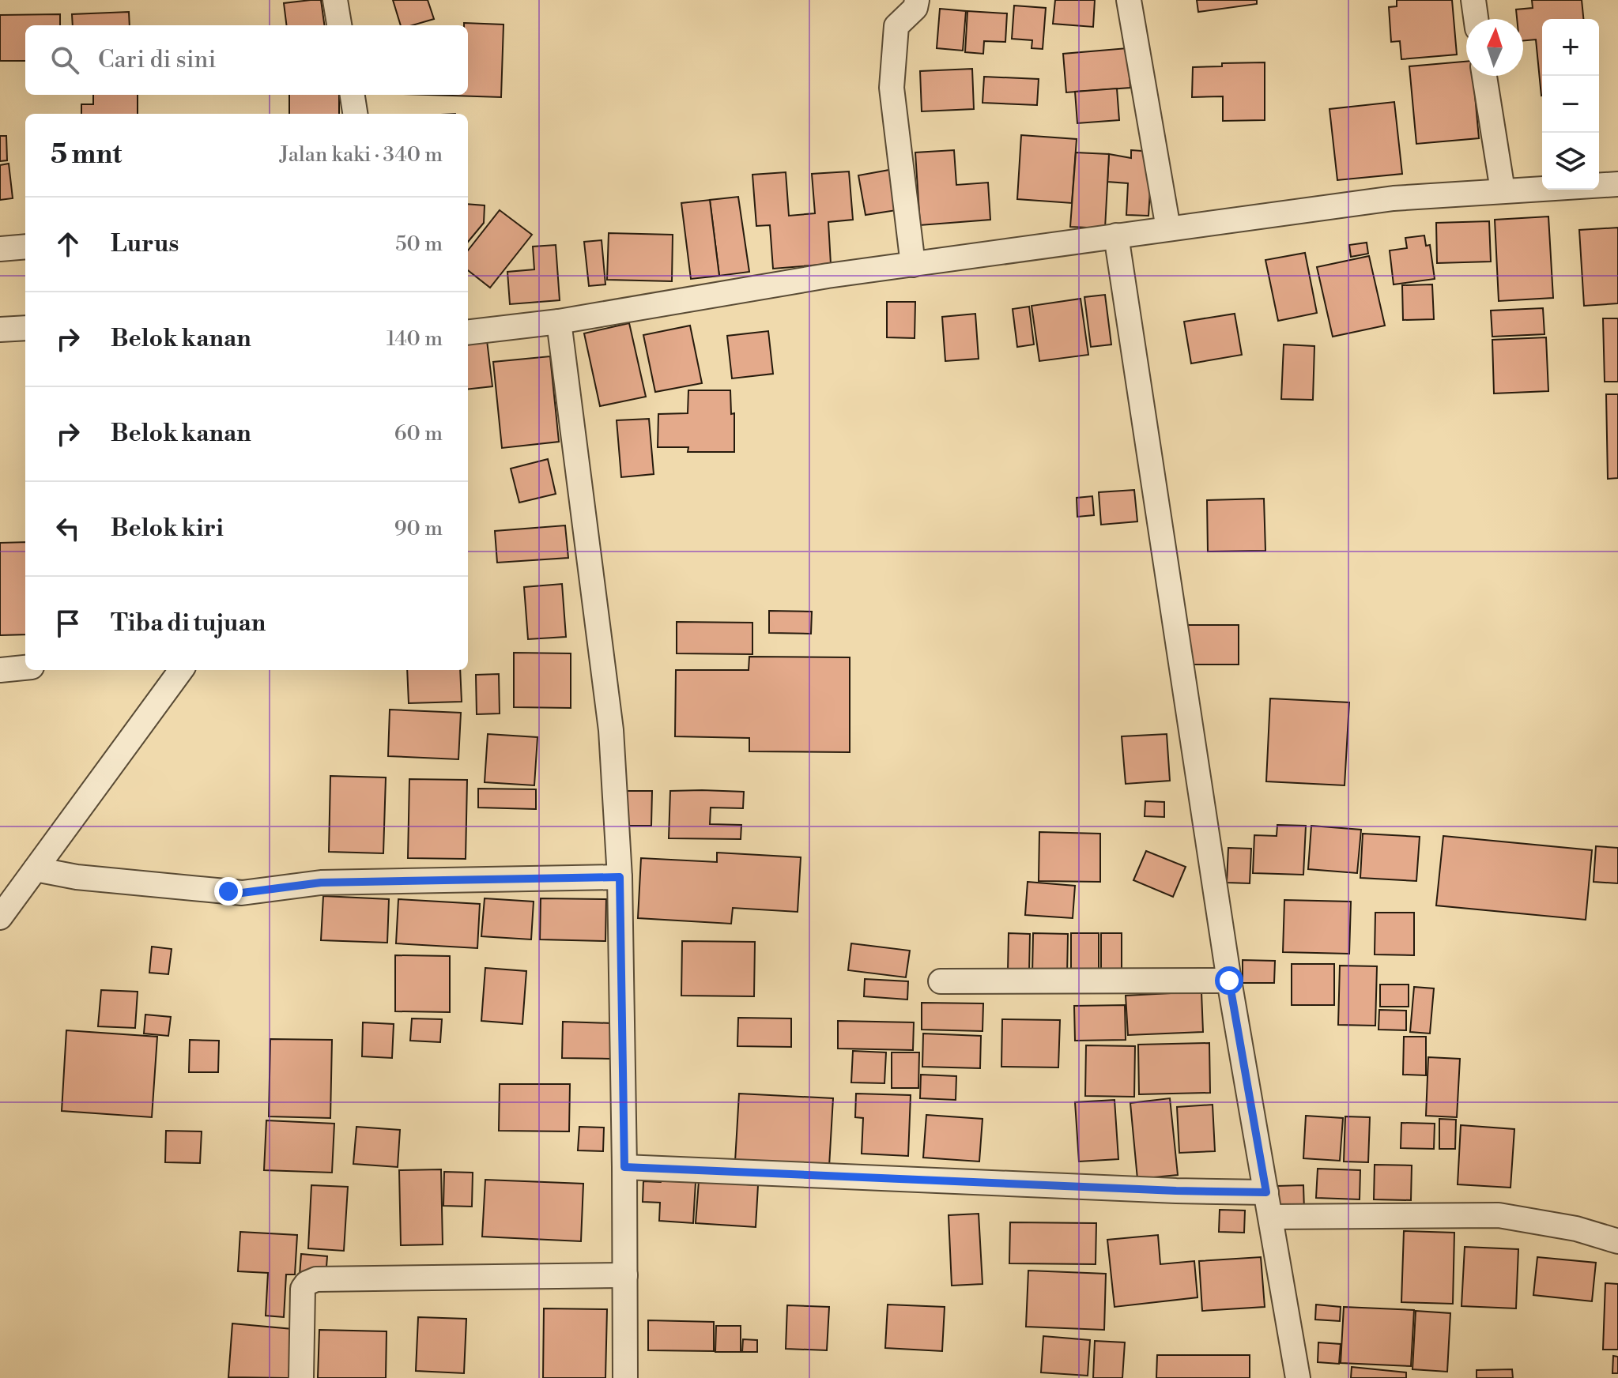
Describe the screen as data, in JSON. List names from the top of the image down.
{
  "north": "top",
  "page": {
    "map_buttons": ["+", "−"],
    "search": "Cari di sini",
    "heading": ["5 mnt", "Jalan kaki · 340 m"],
    "list": [
      ["Lurus", "50 m"],
      ["Belok kanan", "140 m"],
      ["Belok kanan", "60 m"],
      ["Belok kiri", "90 m"],
      "Tiba di tujuan"
    ]
  }
}
